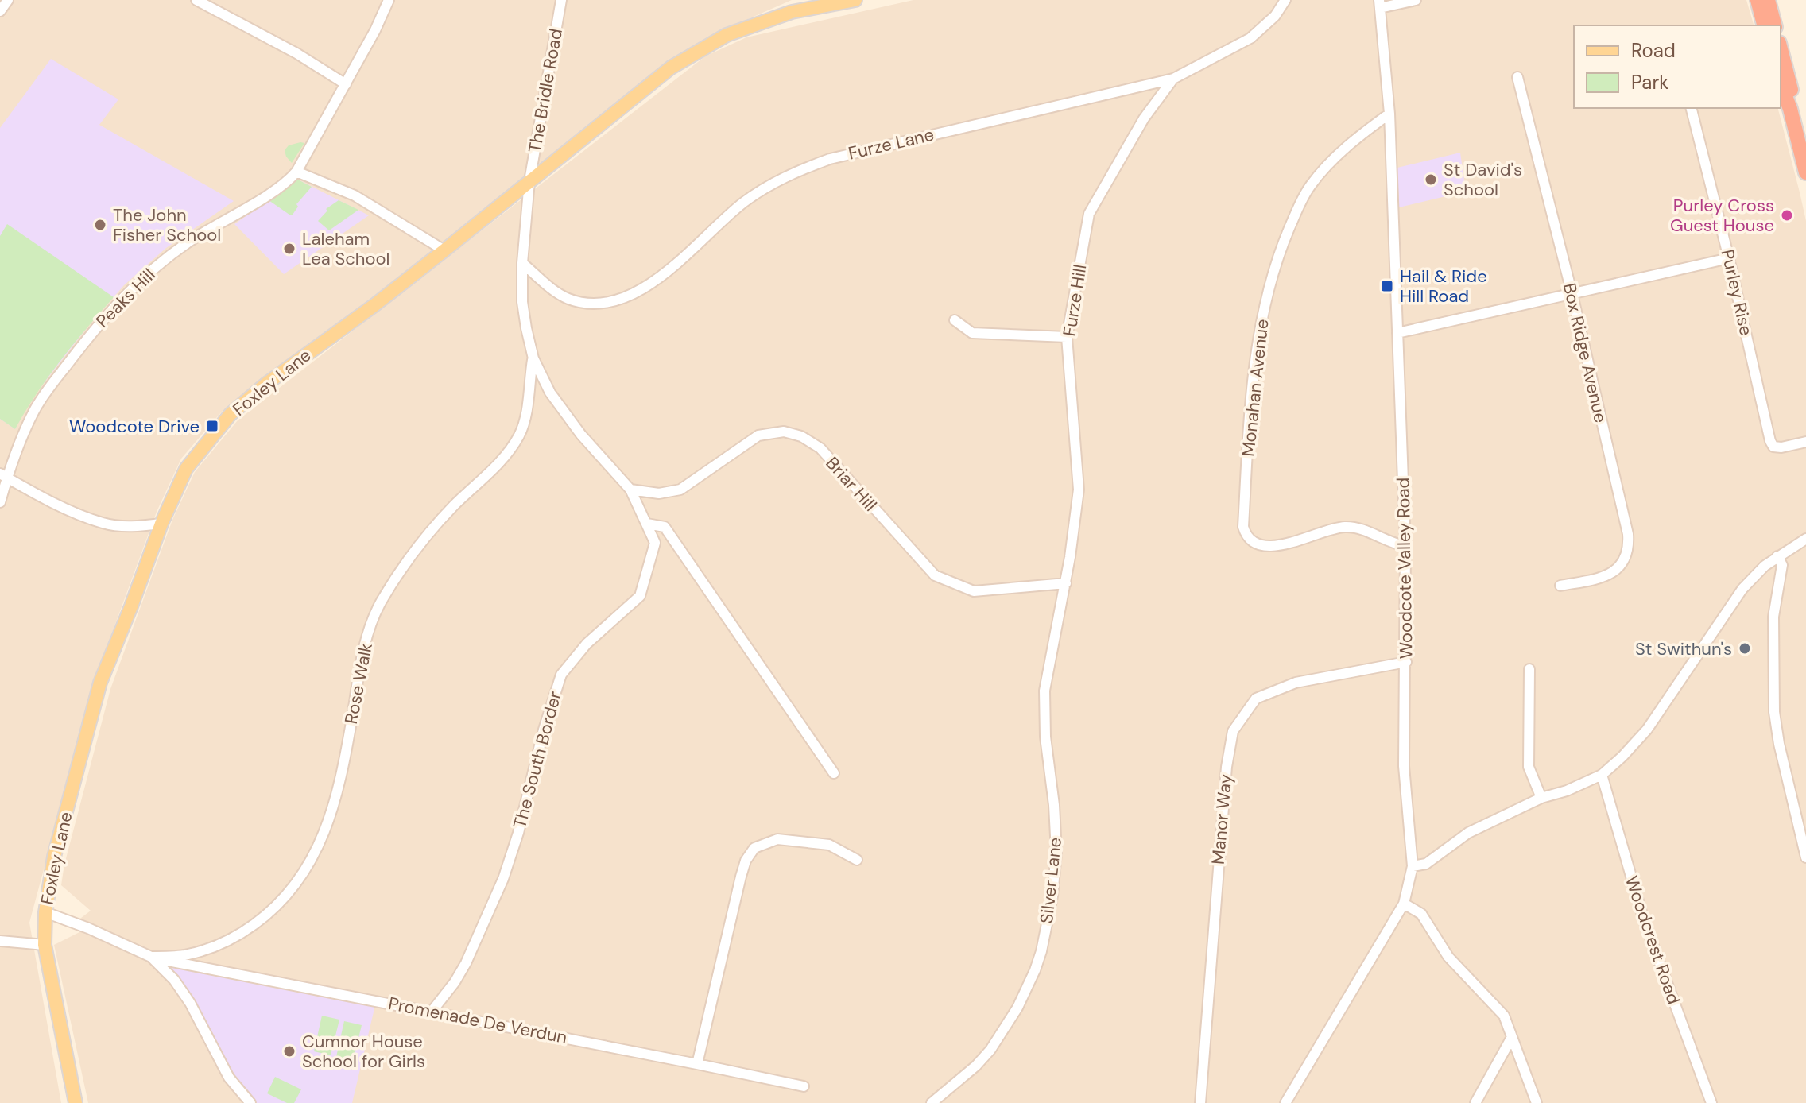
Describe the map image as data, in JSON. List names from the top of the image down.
{
  "streets": {
    "main road": ["Foxley Lane"],
    "street": [
      "The Bridle Road",
      "Furze Lane",
      "Purley Rise",
      "Peaks Hill",
      "Furze Hill",
      "Box Ridge Avenue",
      "Monahan Avenue",
      "Briar Hill",
      "Woodcote Valley Road",
      "Rose Walk",
      "The South Border",
      "Manor Way",
      "Silver Lane",
      "Woodcrest Road",
      "Promenade De Verdun"
    ]
  },
  "crossings": [
    ["The Bridle Road", "Foxley Lane"],
    ["The Bridle Road", "The South Border"],
    ["Furze Lane", "Furze Hill"],
    ["Furze Lane", "The South Border"],
    ["Furze Hill", "Briar Hill"],
    ["Furze Hill", "Silver Lane"],
    ["Foxley Lane", "The South Border"],
    ["Monahan Avenue", "Woodcote Valley Road"],
    ["Briar Hill", "The South Border"],
    ["Briar Hill", "Silver Lane"],
    ["Woodcote Valley Road", "Manor Way"],
    ["Rose Walk", "The South Border"],
    ["Rose Walk", "Promenade De Verdun"],
    ["The South Border", "Promenade De Verdun"]
  ],
  "places": {
    "other": [
      "St David's School",
      "Purley Cross Guest House",
      "The John Fisher School",
      "Laleham Lea School",
      "St Swithun's",
      "Cumnor House School for Girls"
    ],
    "transit": ["Hail & Ride Hill Road", "Woodcote Drive"]
  },
  "legend": ["Road", "Park"]
}
